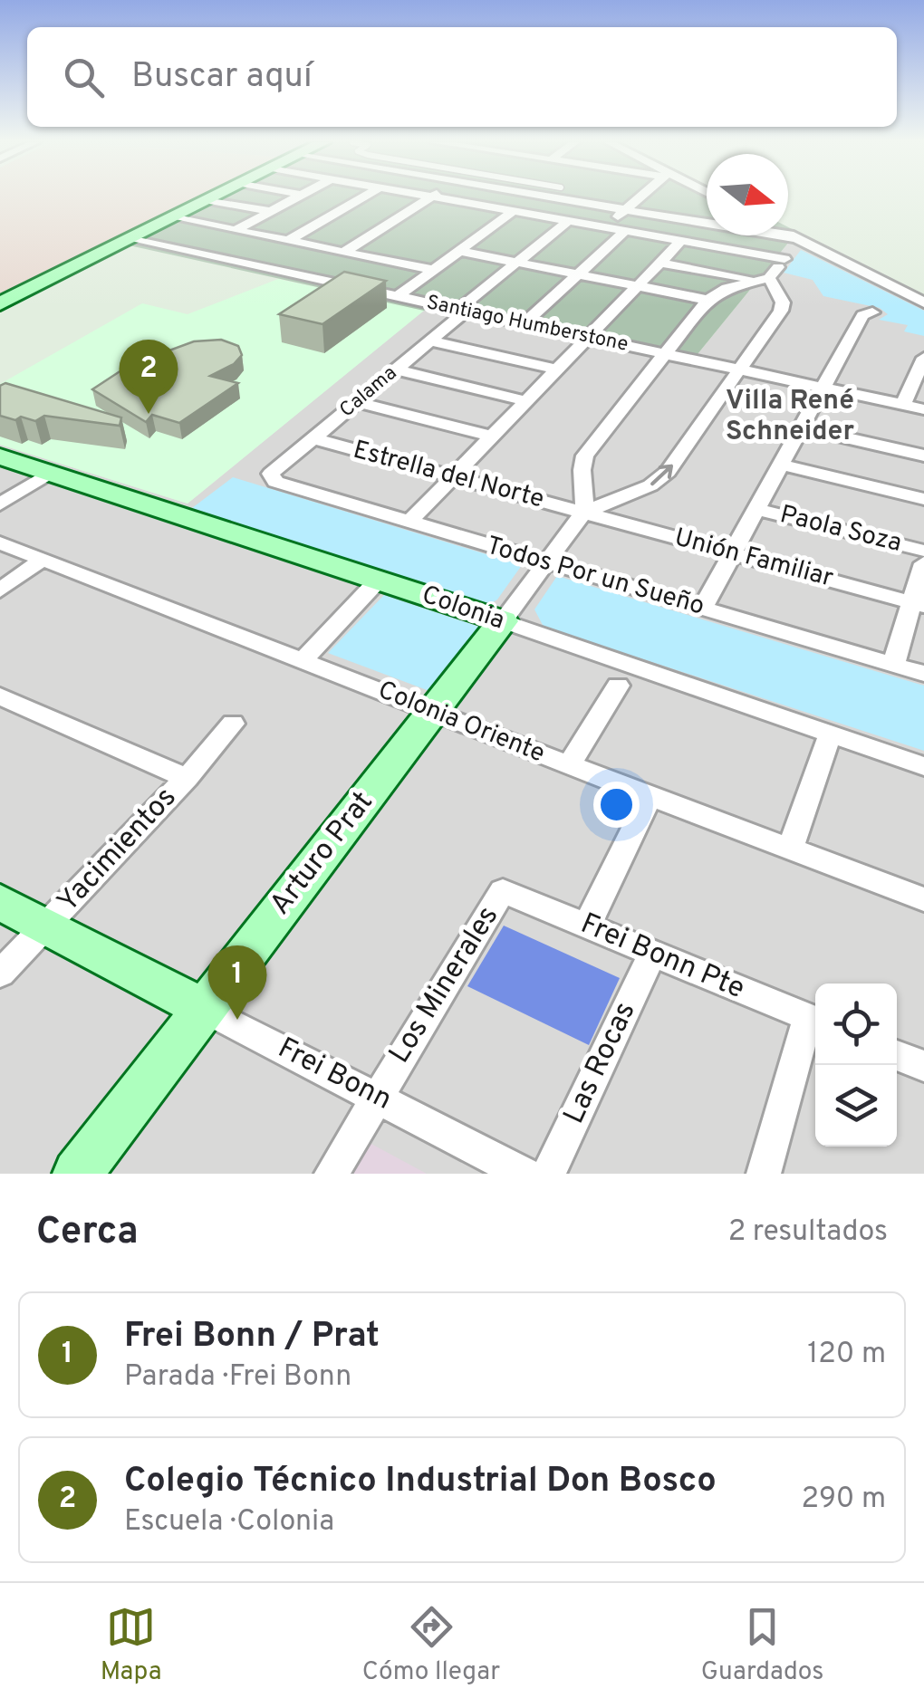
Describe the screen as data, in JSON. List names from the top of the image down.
{
  "streets": {
    "street": [
      "Santiago Humberstone",
      "Calama",
      "Estrella del Norte",
      "Paola Soza",
      "Unión Familiar",
      "Todos Por un Sueño",
      "Colonia",
      "Colonia Oriente",
      "Yacimientos",
      "Arturo Prat",
      "Frei Bonn Pte",
      "Los Minerales",
      "Las Rocas",
      "Frei Bonn"
    ]
  },
  "crossings": [
    ["Santiago Humberstone", "Calama"],
    ["Calama", "Estrella del Norte"],
    ["Calama", "Todos Por un Sueño"],
    ["Estrella del Norte", "Unión Familiar"],
    ["Colonia", "Arturo Prat"],
    ["Colonia Oriente", "Arturo Prat"],
    ["Yacimientos", "Frei Bonn"],
    ["Arturo Prat", "Frei Bonn"],
    ["Frei Bonn Pte", "Los Minerales"],
    ["Frei Bonn Pte", "Las Rocas"],
    ["Los Minerales", "Frei Bonn"]
  ],
  "districts": ["Villa René Schneider"],
  "north": "right",
  "page": {
    "search": "Buscar aquí",
    "pins": ["2", "1"],
    "heading": ["Cerca", "2 resultados"],
    "list": [
      {
        "mark": "1",
        "name": "Frei Bonn / Prat",
        "note": "Parada · Frei Bonn",
        "value": "120 m"
      },
      {
        "mark": "2",
        "name": "Colegio Técnico Industrial Don Bosco",
        "note": "Escuela · Colonia",
        "value": "290 m"
      }
    ],
    "nav": ["Mapa", "Cómo llegar", "Guardados"]
  }
}
